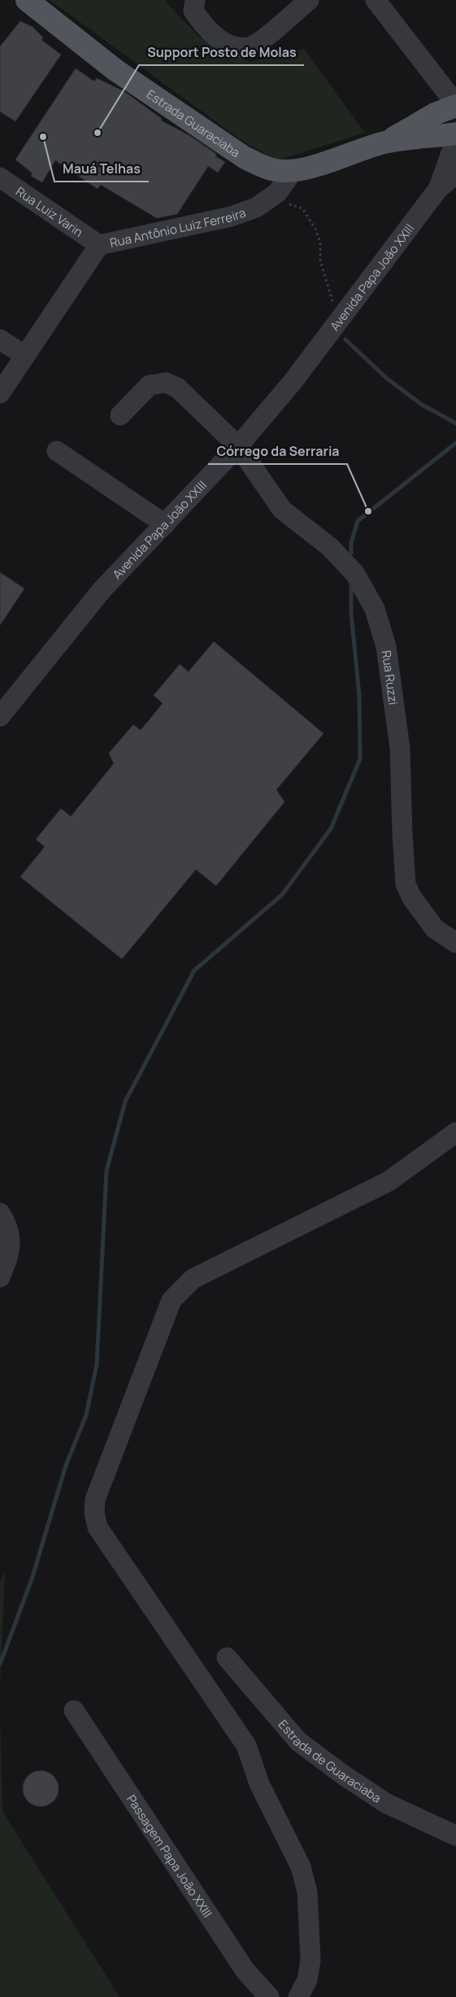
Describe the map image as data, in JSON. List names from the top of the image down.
{
  "streets": {
    "main road": ["Estrada Guaraciaba"],
    "street": [
      "Rua Luiz Varin",
      "Rua Antônio Luiz Ferreira",
      "Avenida Papa João XXIII",
      "Rua Ruzzi",
      "Estrada de Guaraciaba",
      "Passagem Papa João XXIII"
    ]
  },
  "crossings": [
    ["Estrada Guaraciaba", "Rua Antônio Luiz Ferreira"],
    ["Rua Luiz Varin", "Rua Antônio Luiz Ferreira"],
    ["Avenida Papa João XXIII", "Rua Ruzzi"]
  ],
  "places": ["Support Posto de Molas", "Mauá Telhas", "Córrego da Serraria"]
}
